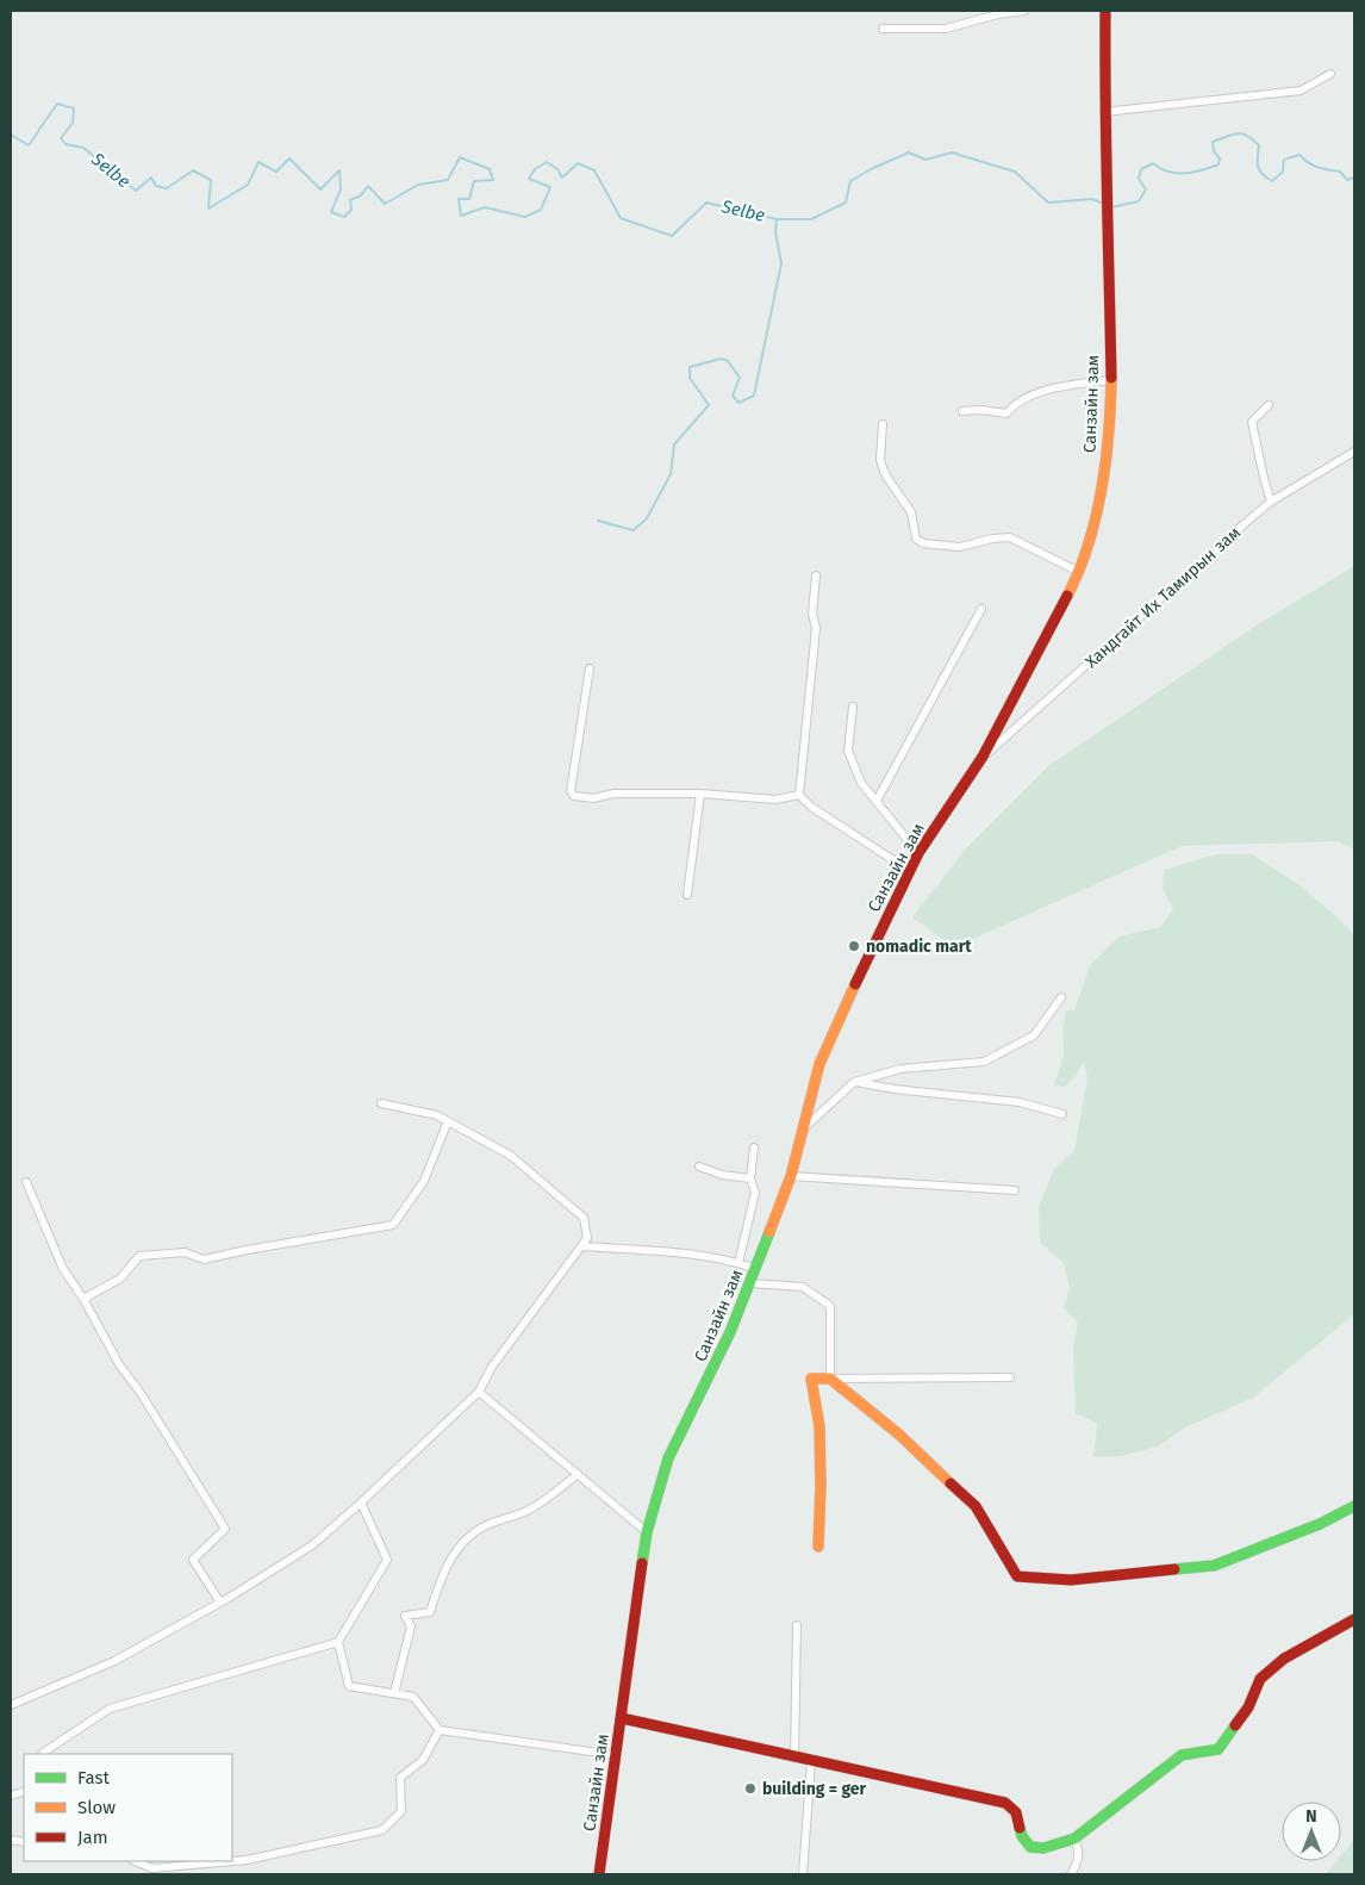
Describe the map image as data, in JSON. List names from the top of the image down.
{
  "streets": {
    "main road": ["Санзайн зам"],
    "street": ["Хандгайт Их Тамирын зам"]
  },
  "crossings": [
    ["Санзайн зам", "Хандгайт Их Тамирын зам"]
  ],
  "water": ["Selbe"],
  "places": ["nomadic mart", "building = ger"],
  "legend": ["Fast", "Slow", "Jam"],
  "north": "top"
}
